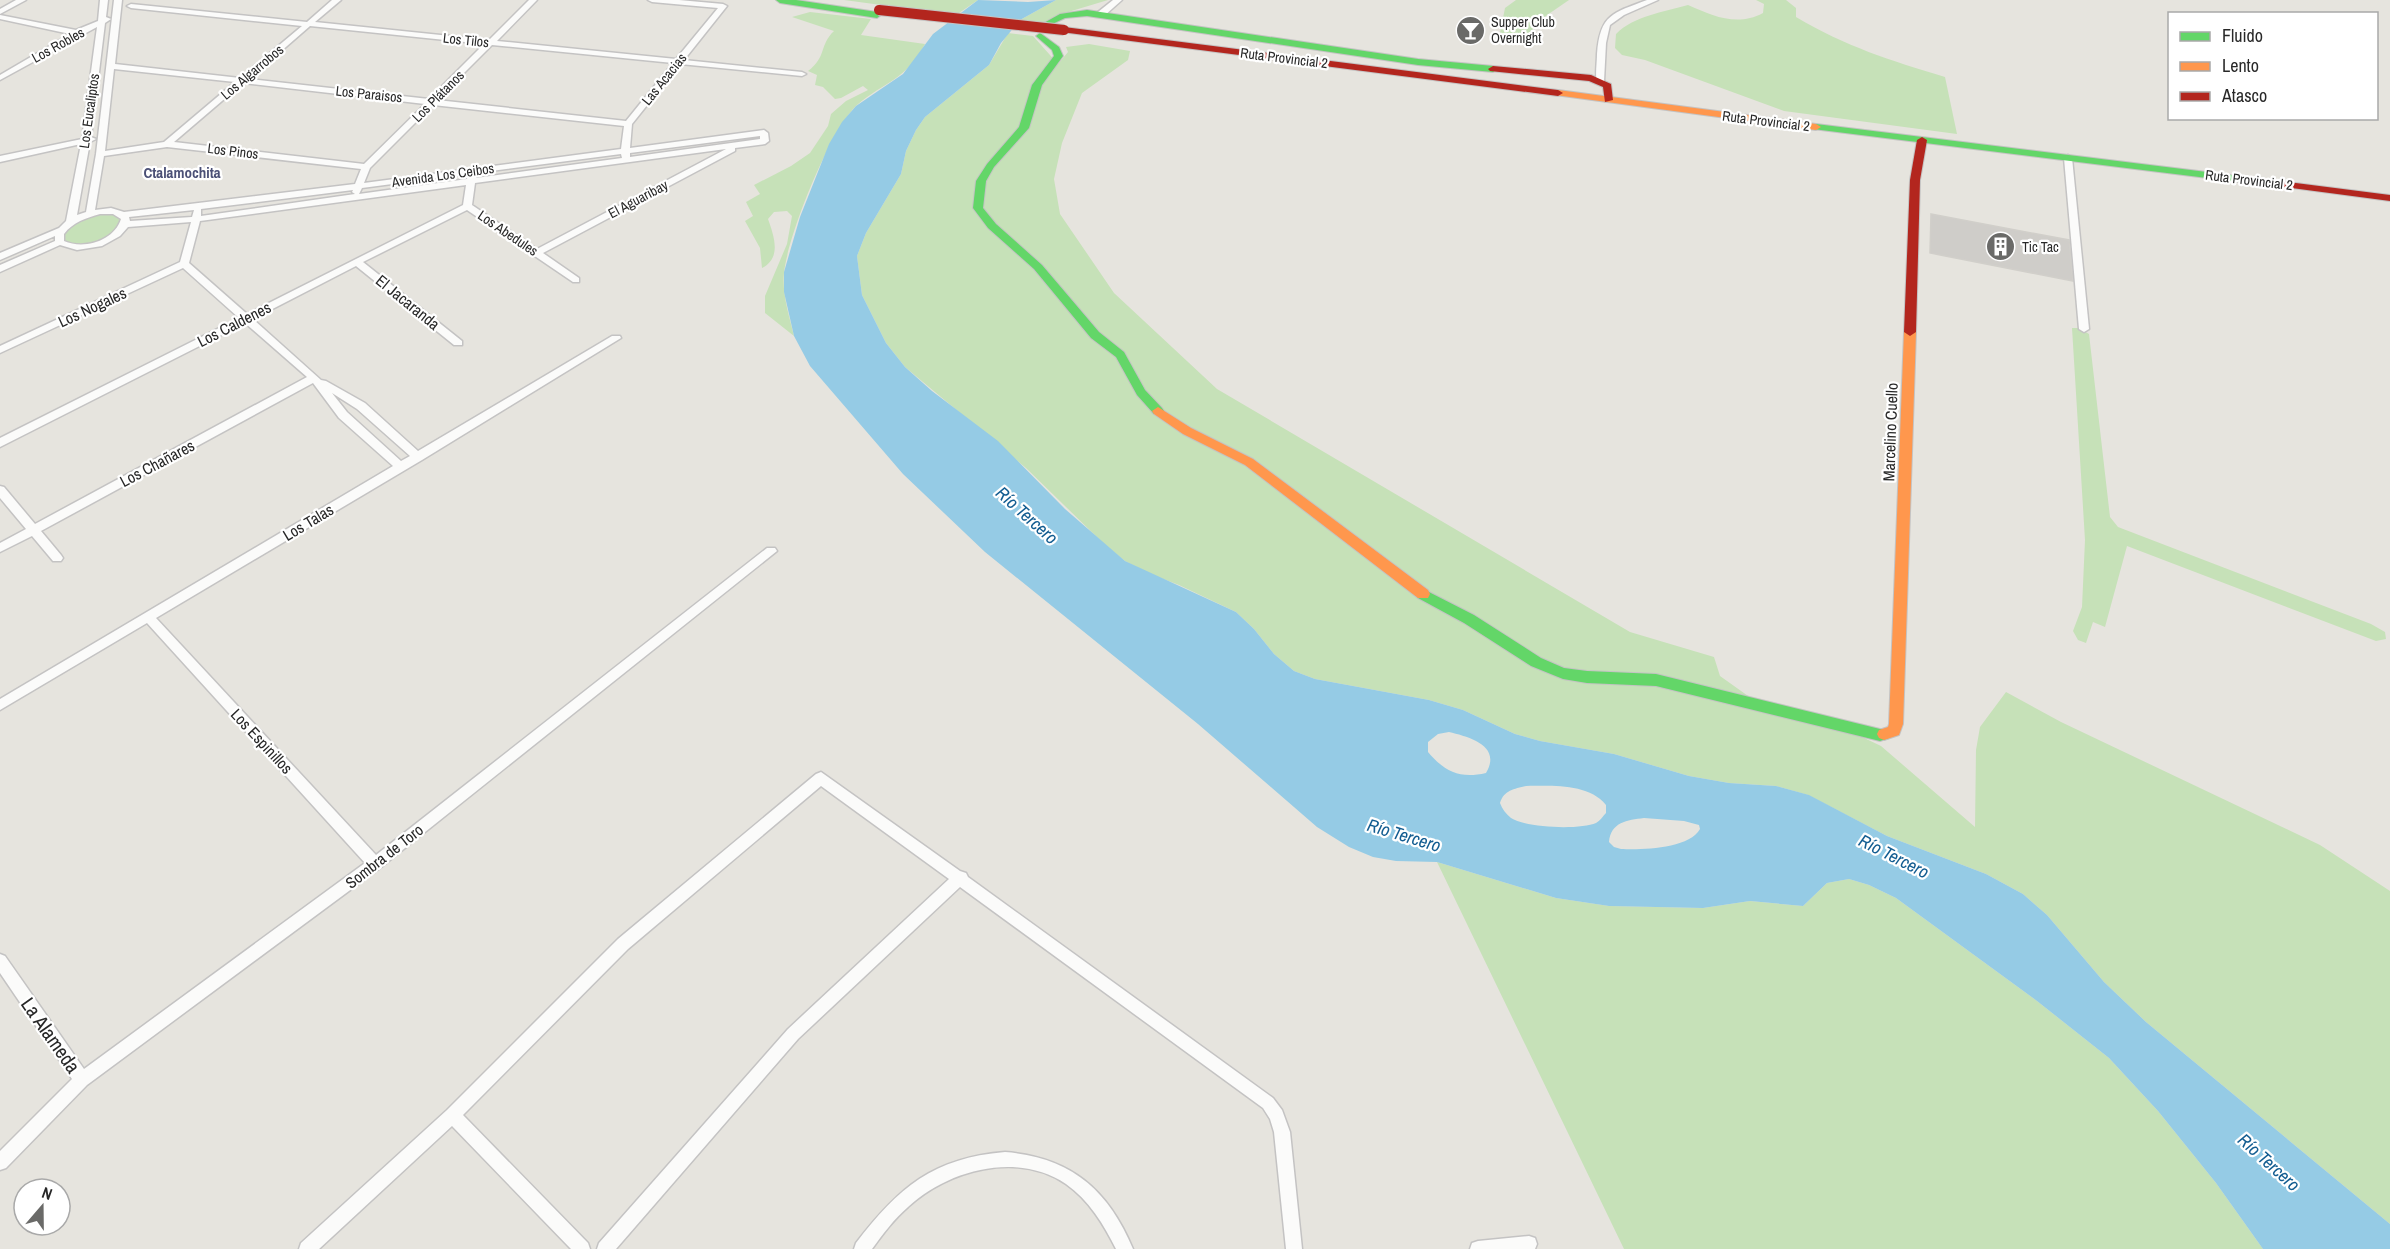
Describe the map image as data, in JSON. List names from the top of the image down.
{
  "streets": {
    "street": [
      "Los Tilos",
      "Los Robles",
      "Ruta Provincial 2",
      "Los Algarrobos",
      "Las Acacias",
      "Los Paraisos",
      "Los Plátanos",
      "Los Eucaliptos",
      "Los Pinos",
      "Avenida Los Ceibos",
      "El Aguaribay",
      "Los Abedules",
      "El Jacaranda",
      "Los Nogales",
      "Los Caldenes",
      "Marcelino Cuello",
      "Los Chañares",
      "Los Talas",
      "Los Espinillos",
      "Sombra de Toro",
      "La Alameda"
    ]
  },
  "crossings": [
    ["Los Tilos", "Los Robles"],
    ["Los Tilos", "Los Algarrobos"],
    ["Los Tilos", "Las Acacias"],
    ["Los Tilos", "Los Plátanos"],
    ["Los Robles", "Los Eucaliptos"],
    ["Ruta Provincial 2", "Marcelino Cuello"],
    ["Los Algarrobos", "Los Paraisos"],
    ["Los Algarrobos", "Los Pinos"],
    ["Las Acacias", "Los Paraisos"],
    ["Los Paraisos", "Los Plátanos"],
    ["Los Paraisos", "Los Eucaliptos"],
    ["Los Plátanos", "Los Pinos"],
    ["Los Plátanos", "Avenida Los Ceibos"],
    ["Los Eucaliptos", "Los Pinos"],
    ["Avenida Los Ceibos", "El Aguaribay"],
    ["Avenida Los Ceibos", "Los Abedules"],
    ["El Aguaribay", "Los Abedules"],
    ["Los Abedules", "Los Caldenes"],
    ["El Jacaranda", "Los Caldenes"],
    ["Los Talas", "Los Espinillos"],
    ["Los Espinillos", "Sombra de Toro"],
    ["Sombra de Toro", "La Alameda"]
  ],
  "districts": ["Ctalamochita"],
  "water": ["Río Tercero"],
  "places": {
    "bar": ["Supper Club Overnight"],
    "building": ["Tic Tac"]
  },
  "legend": ["Fluido", "Lento", "Atasco"],
  "north": "top"
}
